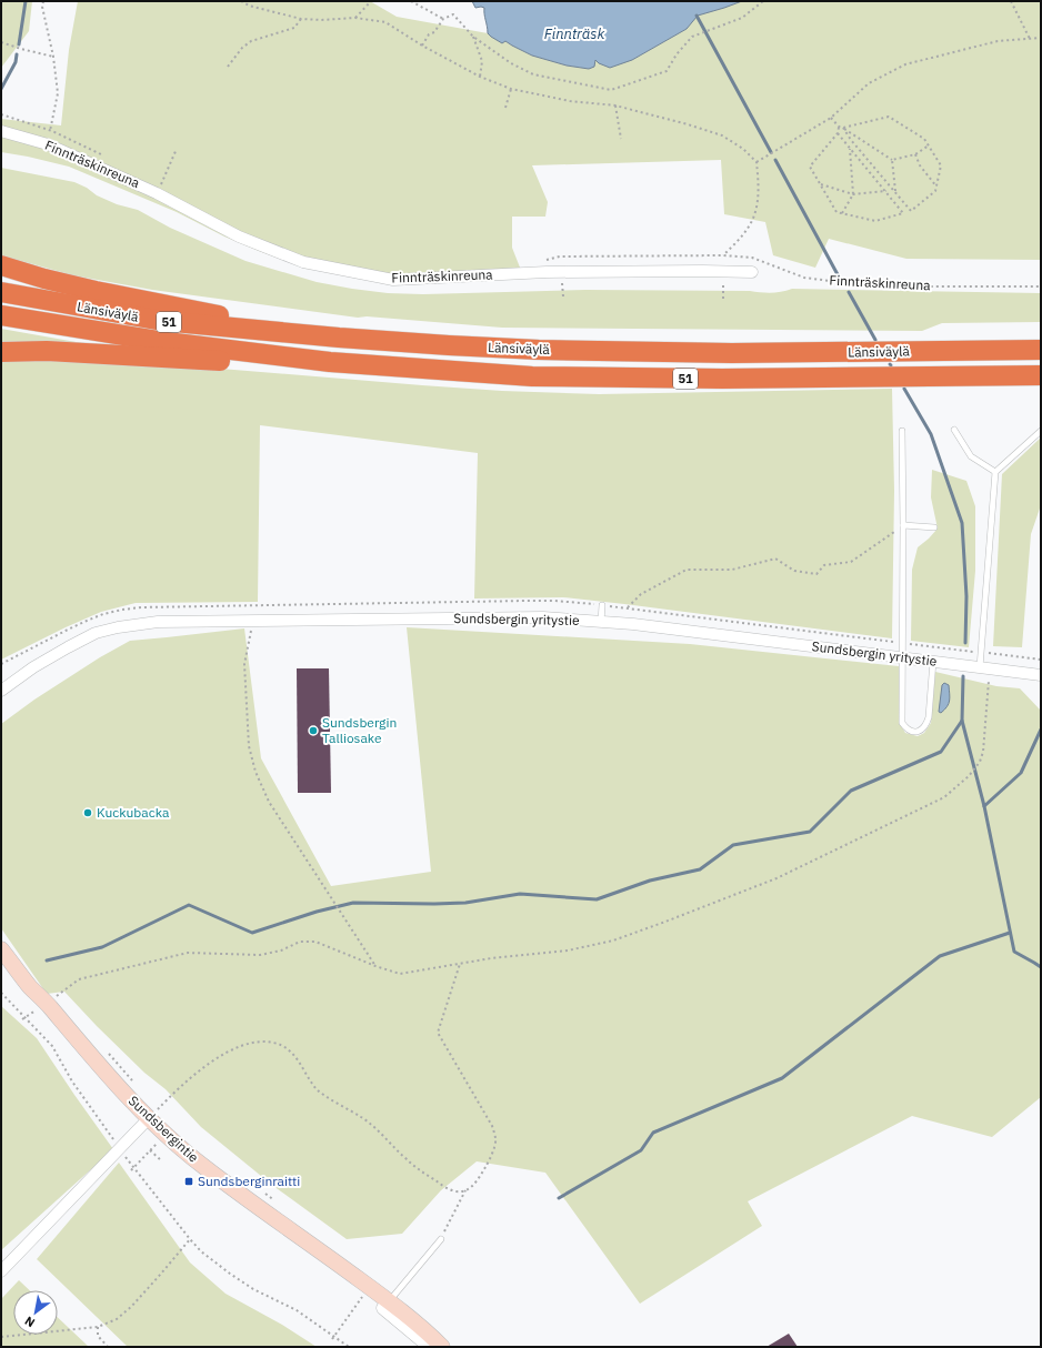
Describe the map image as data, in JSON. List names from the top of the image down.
{
  "streets": {
    "highway": ["Länsiväylä", "51"],
    "main road": ["Sundsbergintie"],
    "street": ["Finnträskinreuna", "Sundsbergin yritystie"]
  },
  "water": ["Finnträsk"],
  "places": {
    "other": ["Sundsbergin Talliosake", "Kuckubacka"],
    "transit": ["Sundsberginraitti"]
  },
  "north": "bottom left"
}
